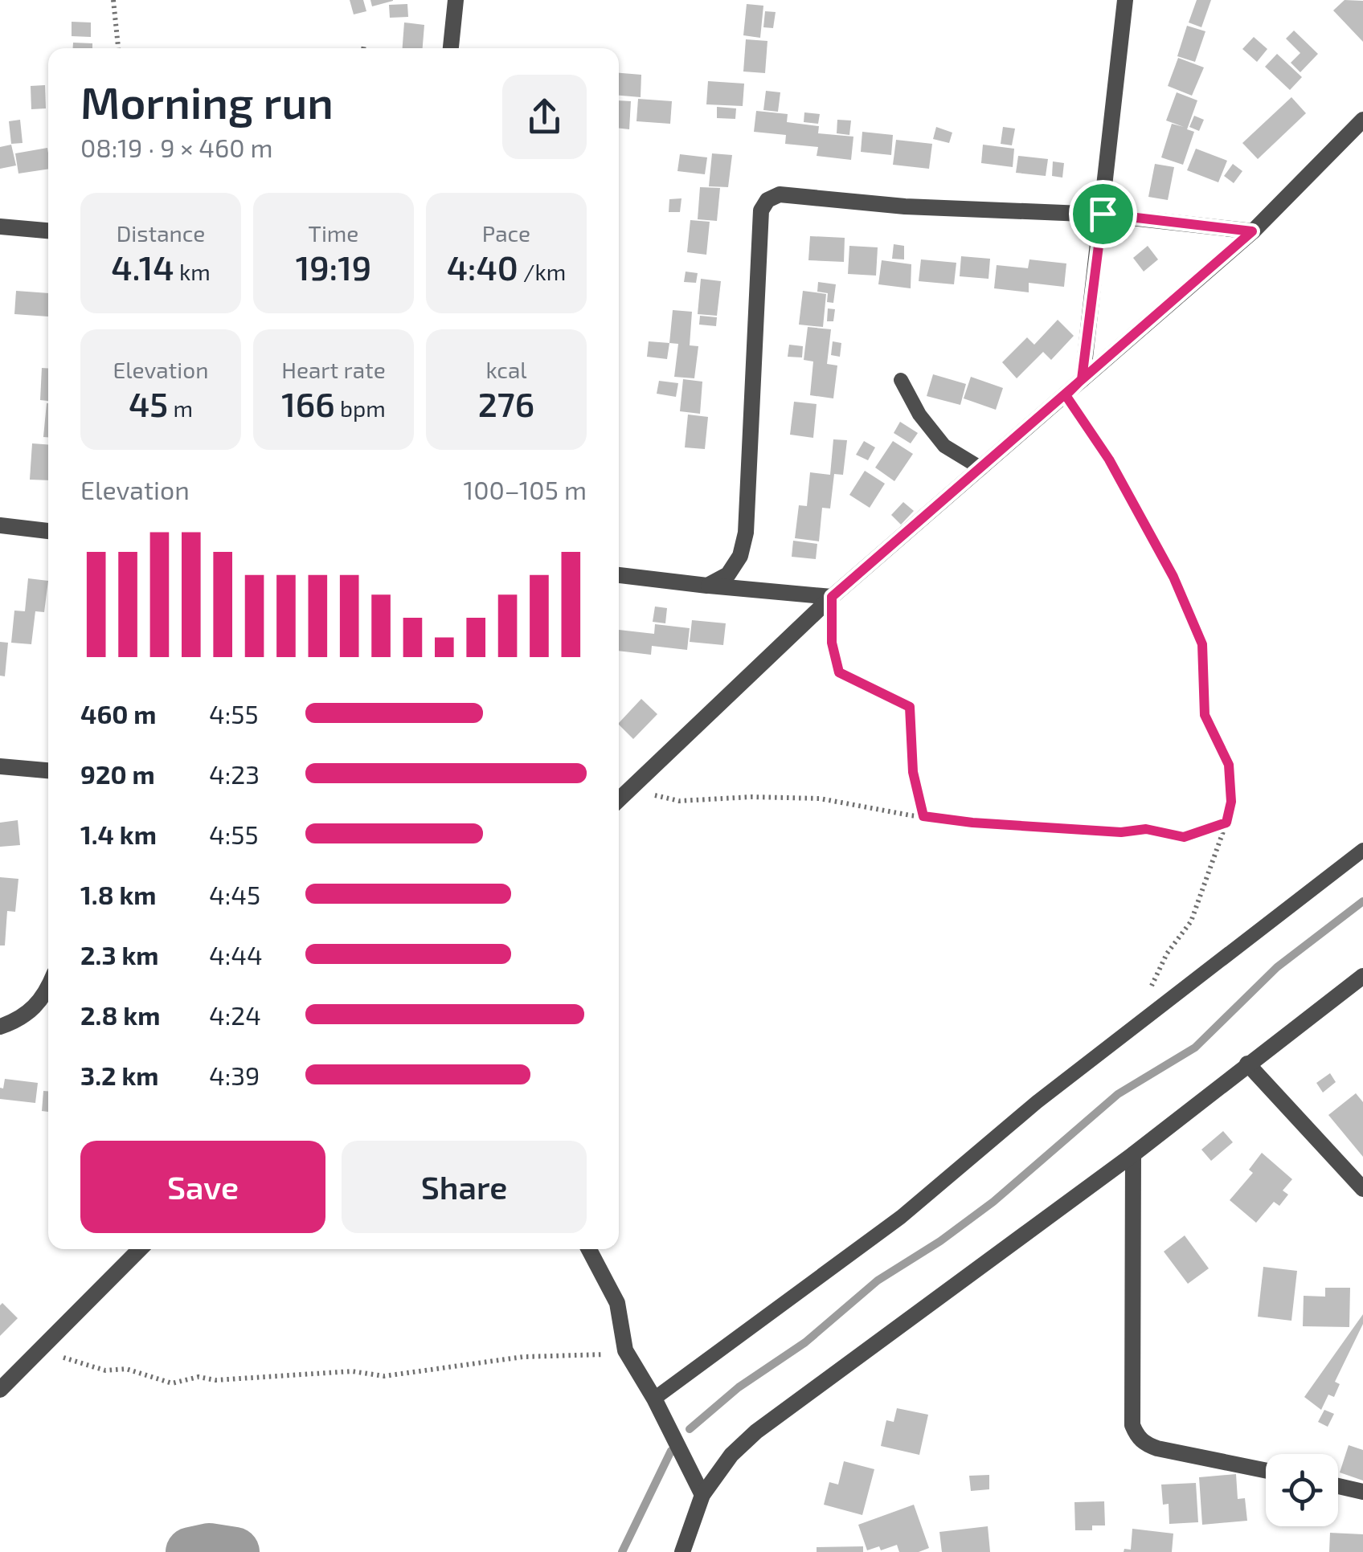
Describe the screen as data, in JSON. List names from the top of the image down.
{
  "page": {
    "heading": ["Morning run", "08:19 · 9 × 460 m"],
    "stats": [
      ["Distance", "4.14 km"],
      ["Time", "19:19"],
      ["Pace", "4:40 /km"],
      ["Elevation", "45 m"],
      ["Heart rate", "166 bpm"],
      ["kcal", "276"]
    ],
    "chart": ["Elevation", "100–105 m"],
    "list": [
      {
        "name": "460 m",
        "note": "4:55"
      },
      {
        "name": "920 m",
        "note": "4:23"
      },
      {
        "name": "1.4 km",
        "note": "4:55"
      },
      {
        "name": "1.8 km",
        "note": "4:45"
      },
      {
        "name": "2.3 km",
        "note": "4:44"
      },
      {
        "name": "2.8 km",
        "note": "4:24"
      },
      {
        "name": "3.2 km",
        "note": "4:39"
      }
    ],
    "buttons": ["Save", "Share"]
  }
}
